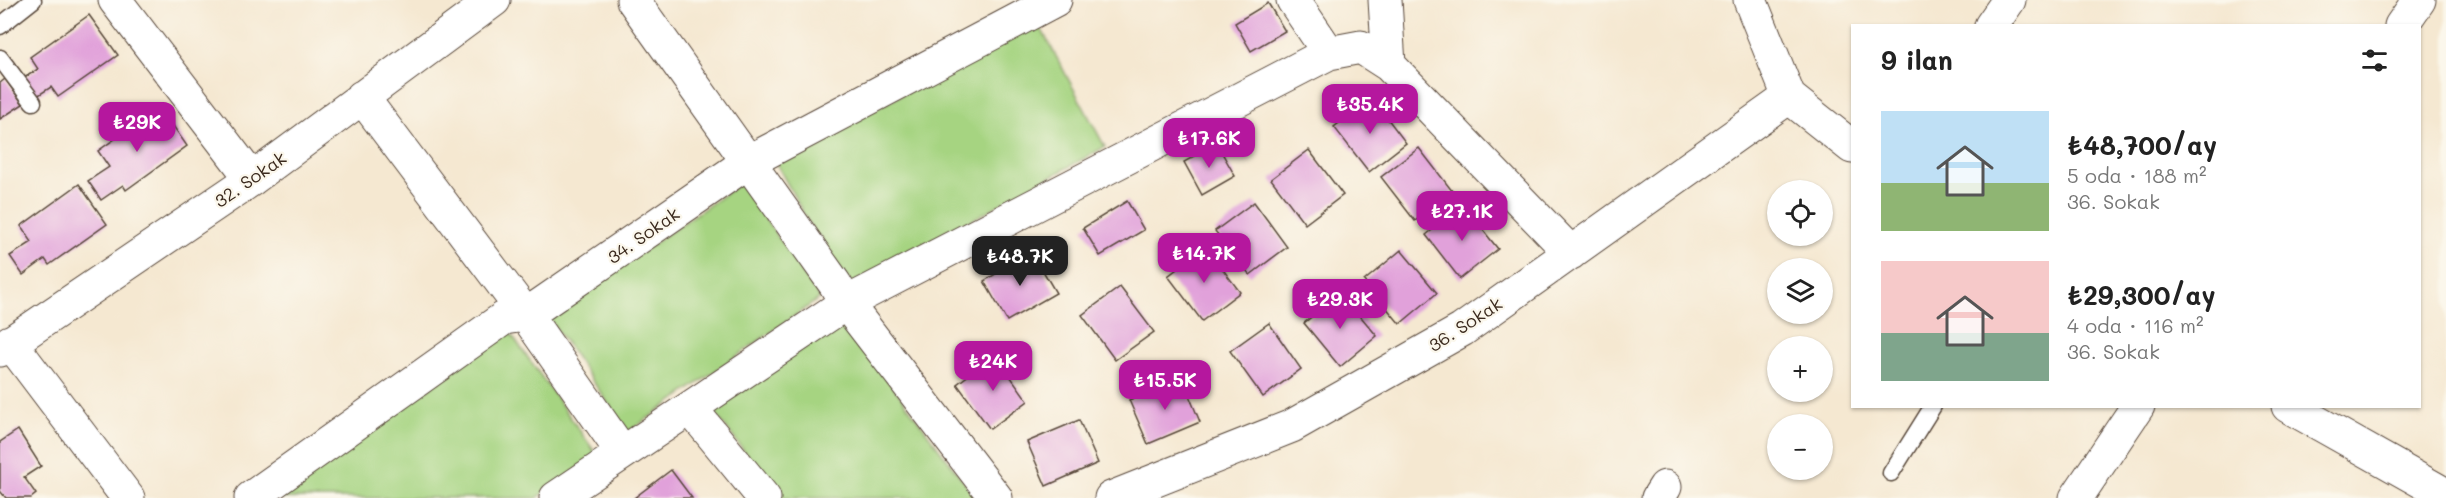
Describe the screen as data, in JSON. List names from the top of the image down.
{
  "streets": {
    "street": ["32. Sokak", "34. Sokak", "36. Sokak"]
  },
  "page": {
    "heading": "9 ilan",
    "price": [
      "₺35.4K",
      "₺29K",
      "₺17.6K",
      "₺27.1K",
      "₺14.7K",
      "₺48.7K",
      "₺29.3K",
      "₺24K",
      "₺15.5K"
    ],
    "list": [
      {
        "name": "₺48,700/ay",
        "note": "5 oda · 188 m² · 36. Sokak"
      },
      {
        "name": "₺29,300/ay",
        "note": "4 oda · 116 m² · 36. Sokak"
      }
    ],
    "map_buttons": ["+", "−"]
  }
}
